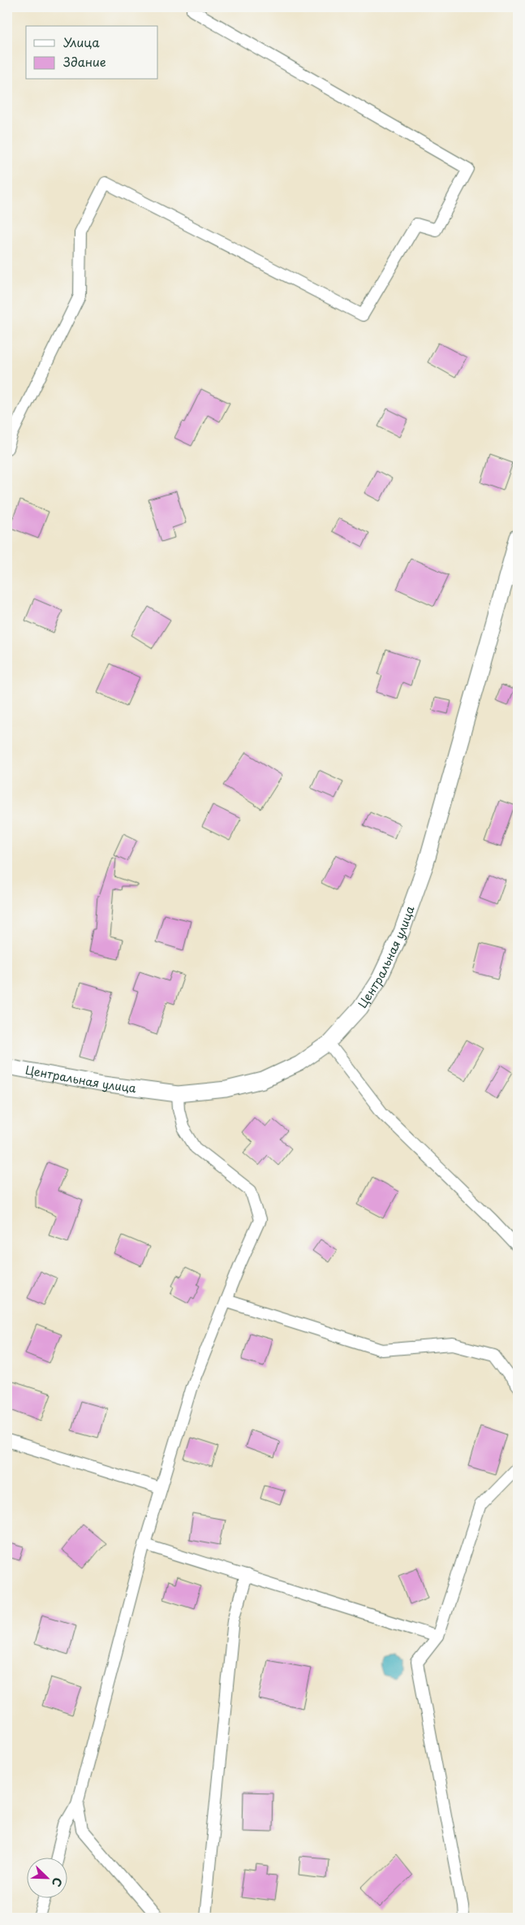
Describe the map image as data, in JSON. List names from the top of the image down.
{
  "streets": {
    "street": ["Центральная улица"]
  },
  "legend": ["Улица", "Здание"],
  "north": "bottom right"
}
